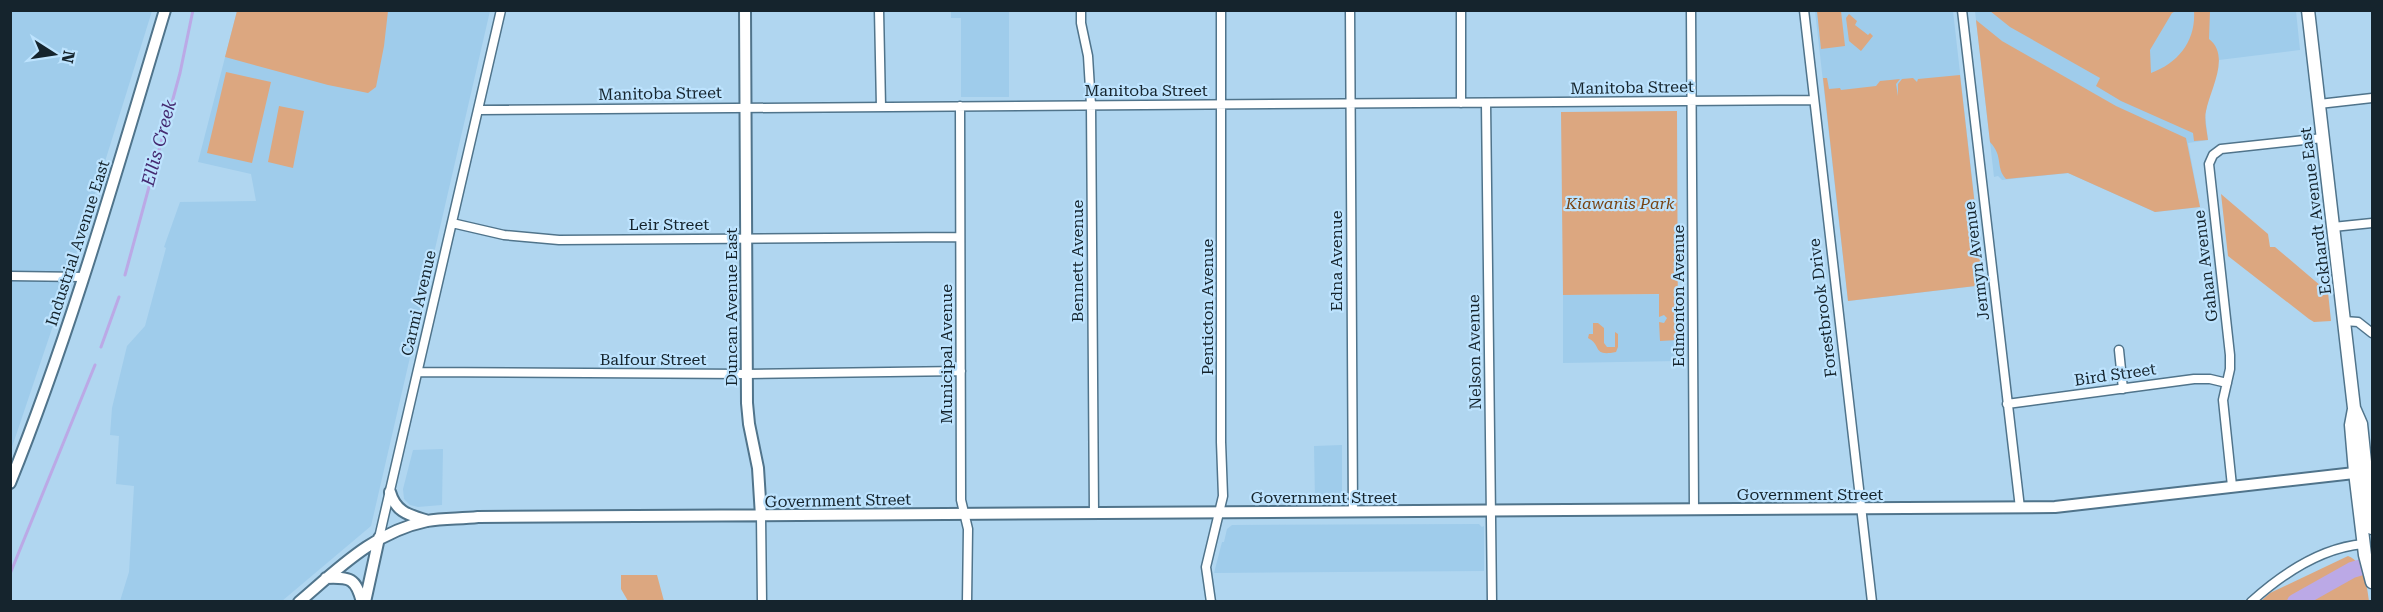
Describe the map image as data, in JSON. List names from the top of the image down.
{
  "streets": {
    "main road": ["Eckhardt Avenue East"],
    "street": [
      "Manitoba Street",
      "Leir Street",
      "Industrial Avenue East",
      "Bennett Avenue",
      "Edna Avenue",
      "Jermyn Avenue",
      "Gahan Avenue",
      "Edmonton Avenue",
      "Carmi Avenue",
      "Duncan Avenue East",
      "Penticton Avenue",
      "Forestbrook Drive",
      "Nelson Avenue",
      "Municipal Avenue",
      "Balfour Street",
      "Bird Street",
      "Government Street"
    ]
  },
  "crossings": [
    ["Manitoba Street", "Bennett Avenue"],
    ["Manitoba Street", "Edna Avenue"],
    ["Manitoba Street", "Edmonton Avenue"],
    ["Manitoba Street", "Carmi Avenue"],
    ["Manitoba Street", "Duncan Avenue East"],
    ["Manitoba Street", "Penticton Avenue"],
    ["Manitoba Street", "Forestbrook Drive"],
    ["Manitoba Street", "Nelson Avenue"],
    ["Manitoba Street", "Municipal Avenue"],
    ["Eckhardt Avenue East", "Gahan Avenue"],
    ["Eckhardt Avenue East", "Government Street"],
    ["Leir Street", "Carmi Avenue"],
    ["Leir Street", "Duncan Avenue East"],
    ["Leir Street", "Municipal Avenue"],
    ["Bennett Avenue", "Government Street"],
    ["Edna Avenue", "Government Street"],
    ["Jermyn Avenue", "Bird Street"],
    ["Jermyn Avenue", "Government Street"],
    ["Gahan Avenue", "Bird Street"],
    ["Gahan Avenue", "Government Street"],
    ["Edmonton Avenue", "Government Street"],
    ["Carmi Avenue", "Balfour Street"],
    ["Carmi Avenue", "Government Street"],
    ["Duncan Avenue East", "Balfour Street"],
    ["Duncan Avenue East", "Government Street"],
    ["Penticton Avenue", "Government Street"],
    ["Forestbrook Drive", "Government Street"],
    ["Nelson Avenue", "Government Street"],
    ["Municipal Avenue", "Balfour Street"],
    ["Municipal Avenue", "Government Street"]
  ],
  "water": ["Ellis Creek"],
  "parks": ["Kiawanis Park"],
  "north": "right"
}
